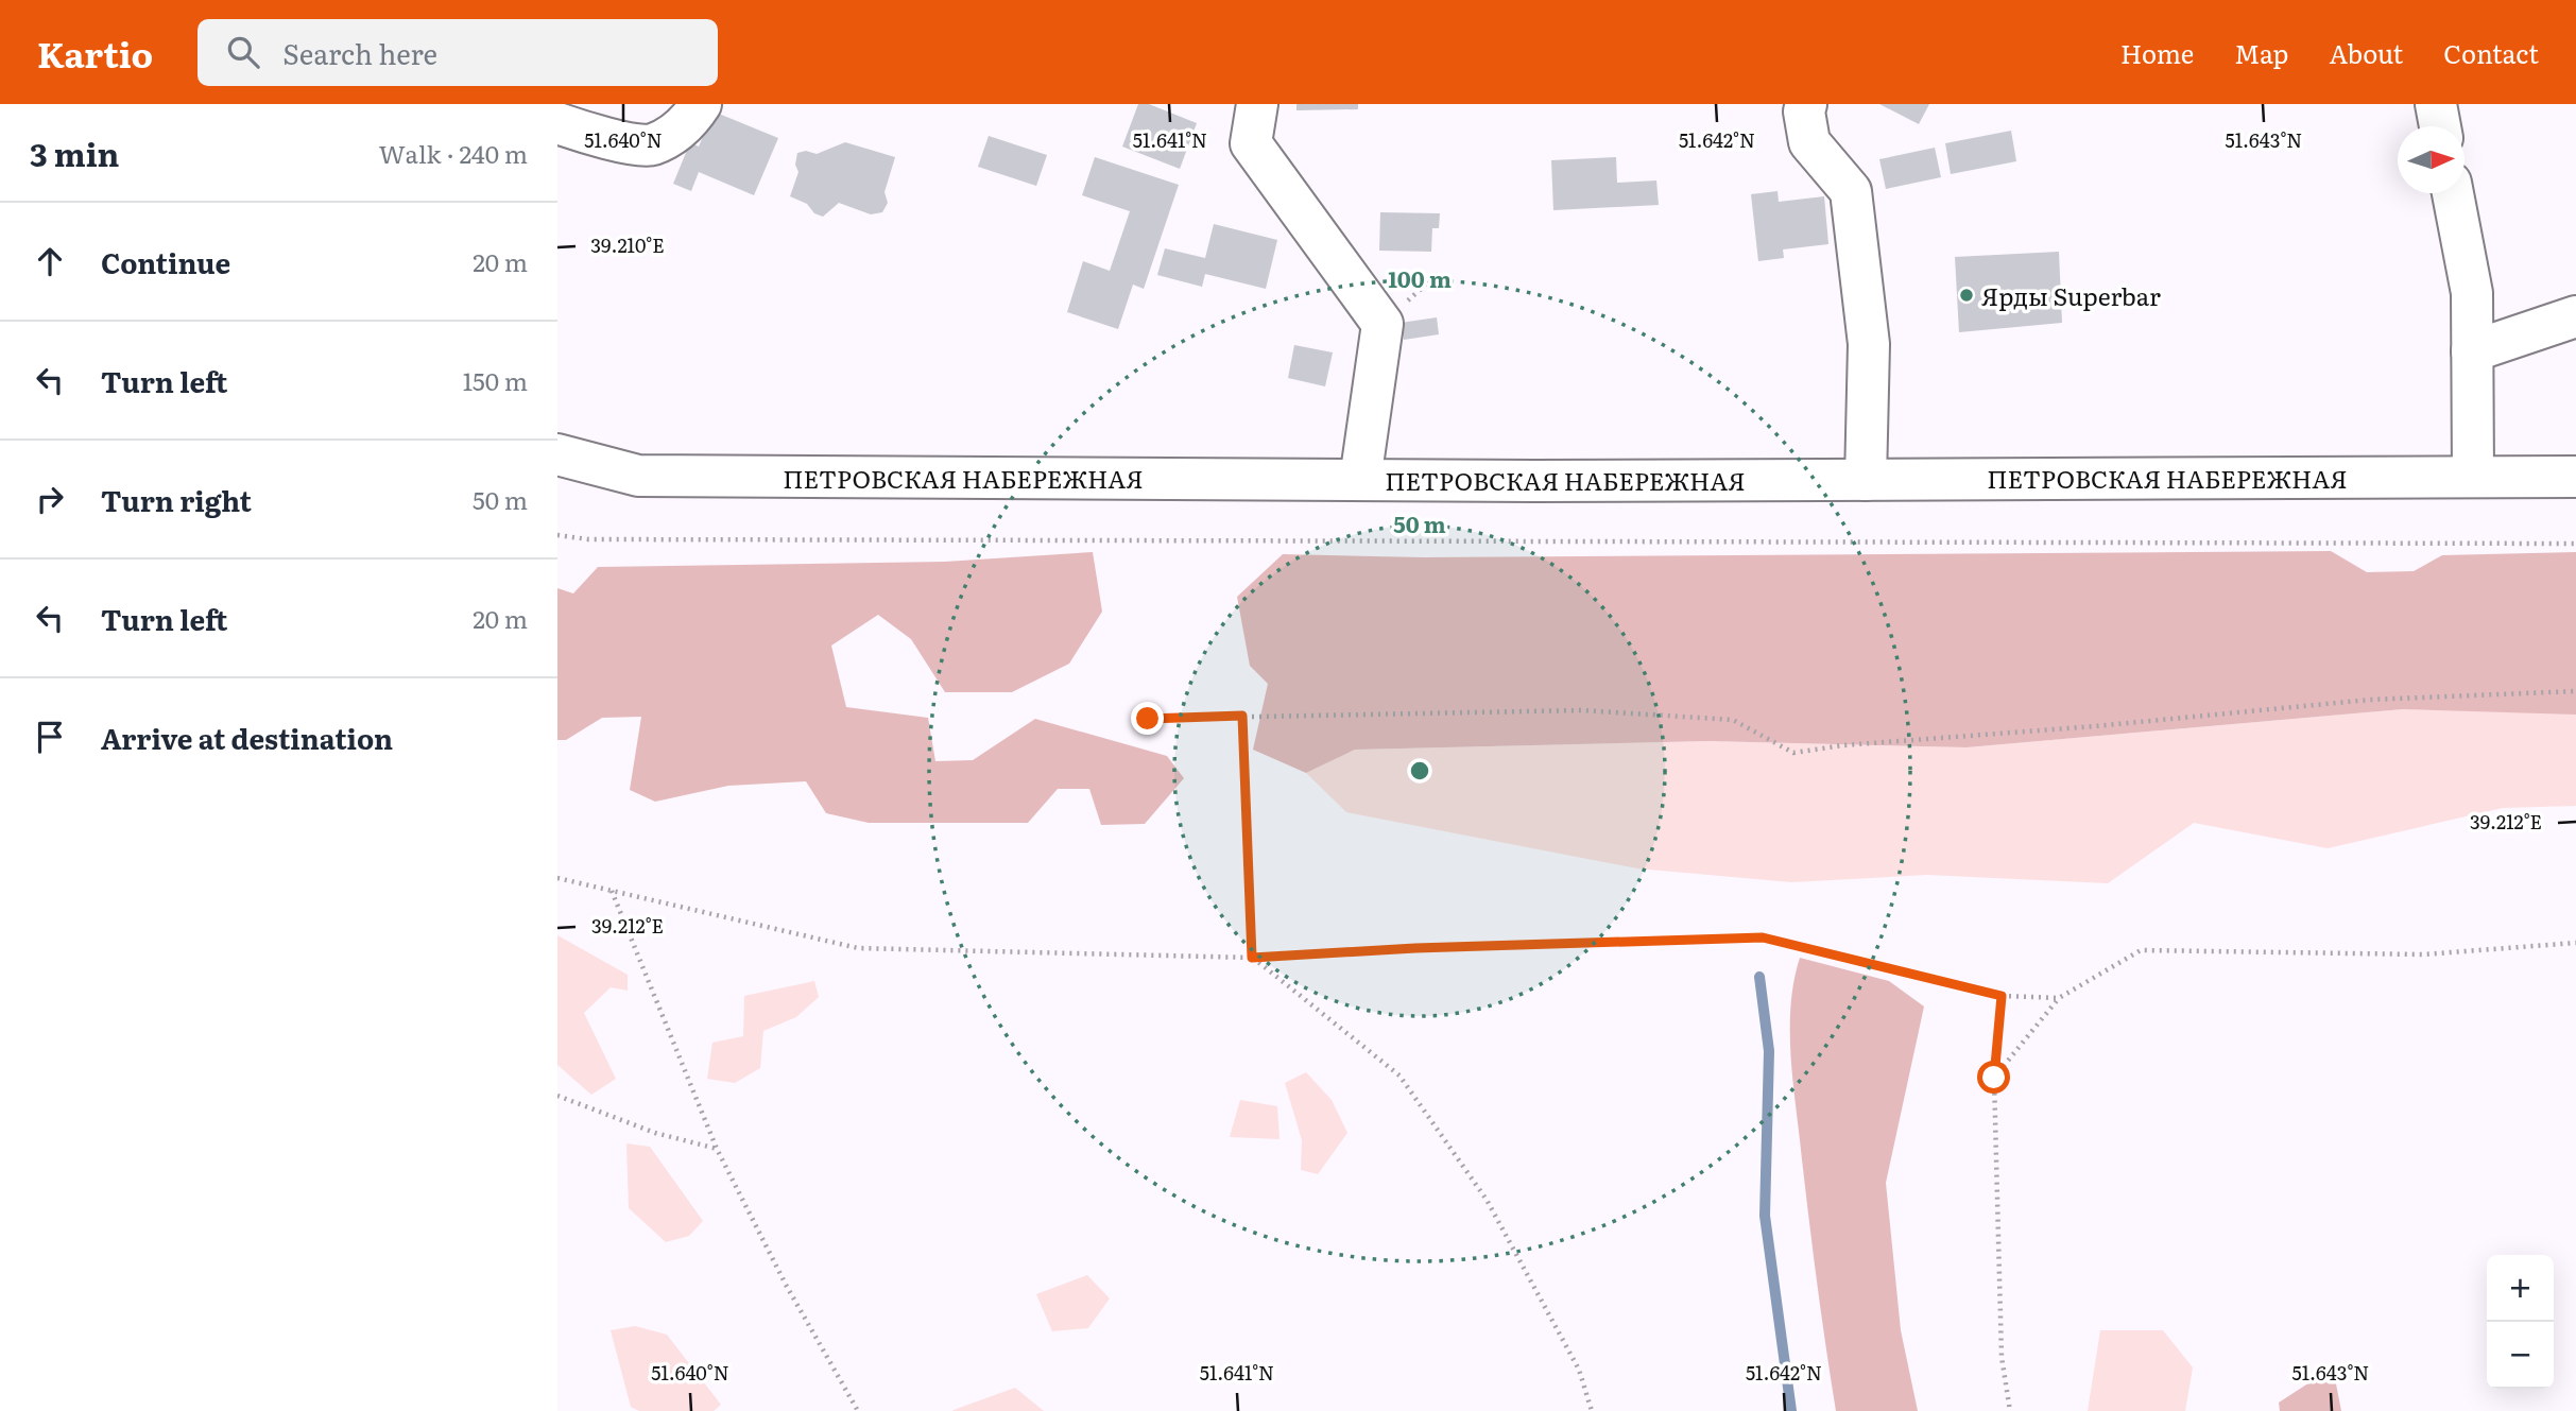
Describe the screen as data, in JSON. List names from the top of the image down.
{
  "streets": {
    "main road": ["ПЕТРОВСКАЯ НАБЕРЕЖНАЯ"]
  },
  "places": ["Ярды Superbar"],
  "north": "right",
  "page": {
    "header": "Kartio",
    "search": "Search here",
    "nav": [
      "Home",
      "Map",
      "About",
      "Contact"
    ],
    "heading": ["3 min", "Walk · 240 m"],
    "list": [
      ["Continue", "20 m"],
      ["Turn left", "150 m"],
      ["Turn right", "50 m"],
      ["Turn left", "20 m"],
      "Arrive at destination"
    ],
    "map_buttons": ["+", "−"]
  },
  "coordinates": [
    "51.640°N",
    "51.641°N",
    "51.642°N",
    "51.643°N",
    "39.210°E",
    "39.212°E"
  ],
  "rings": ["100 m", "50 m"]
}
